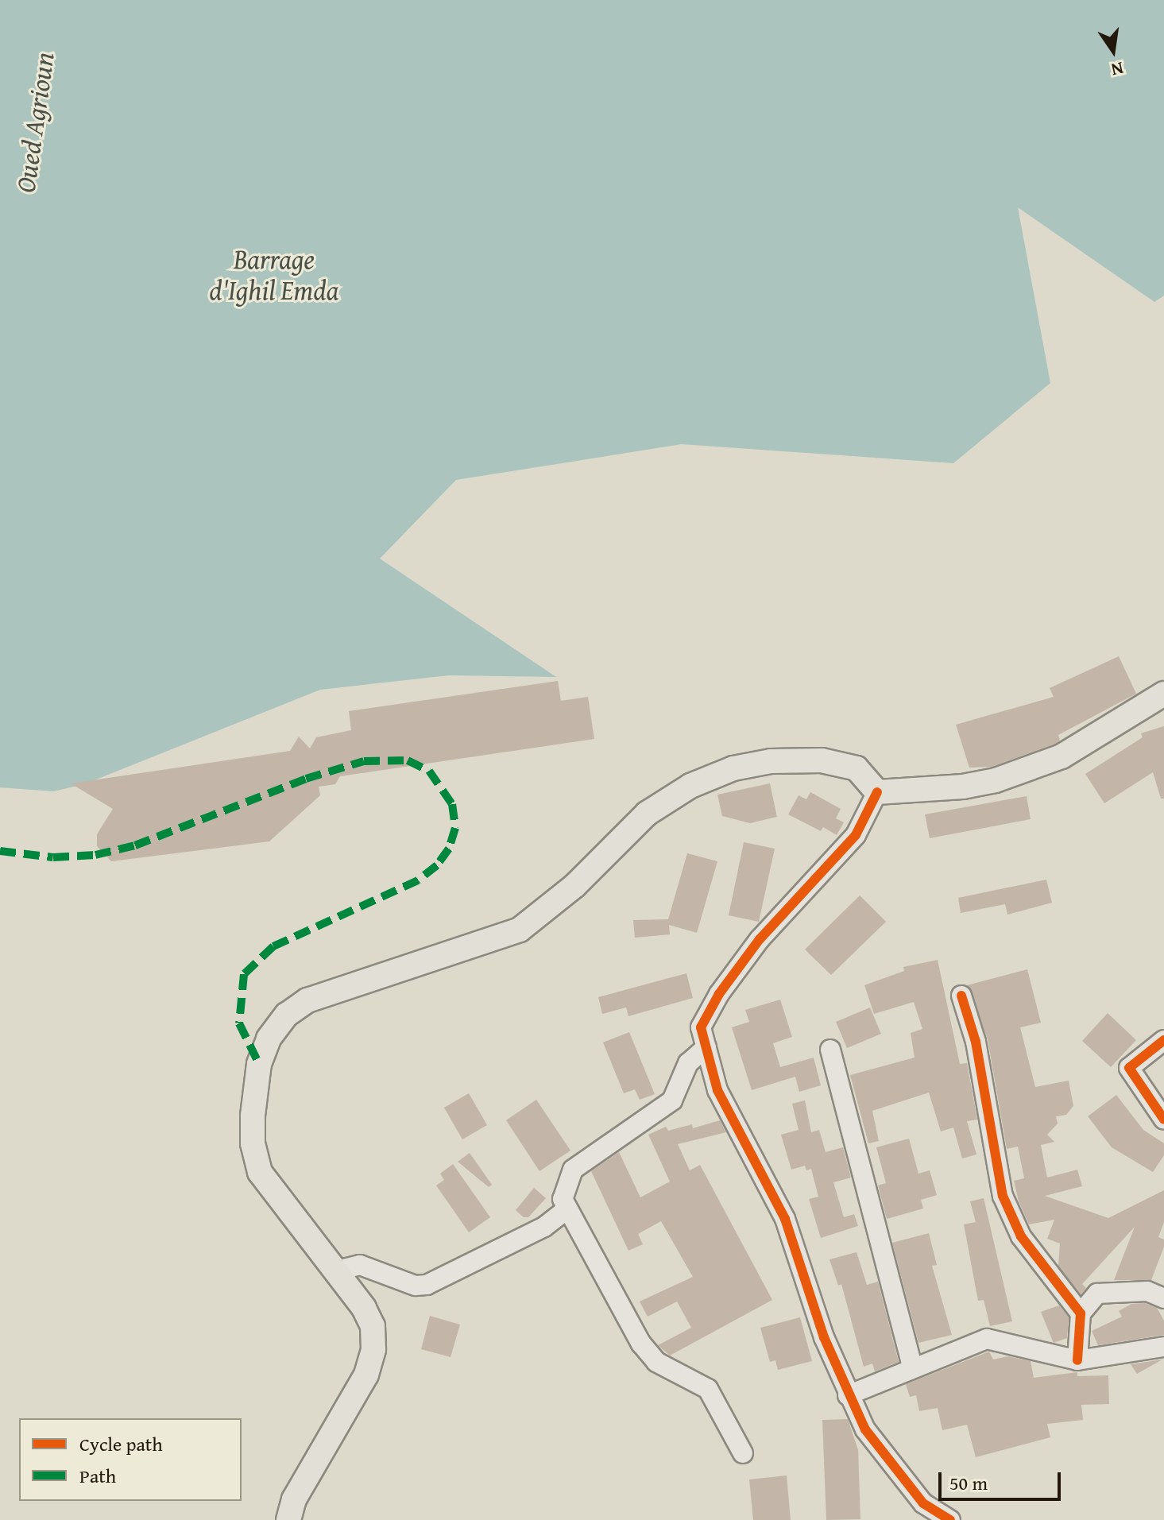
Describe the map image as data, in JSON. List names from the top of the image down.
{
  "water": ["Oued Agrioun", "Barrage d'Ighil Emda"],
  "legend": ["Cycle path", "Path"],
  "scale_bar": "50 m",
  "north": "bottom"
}
